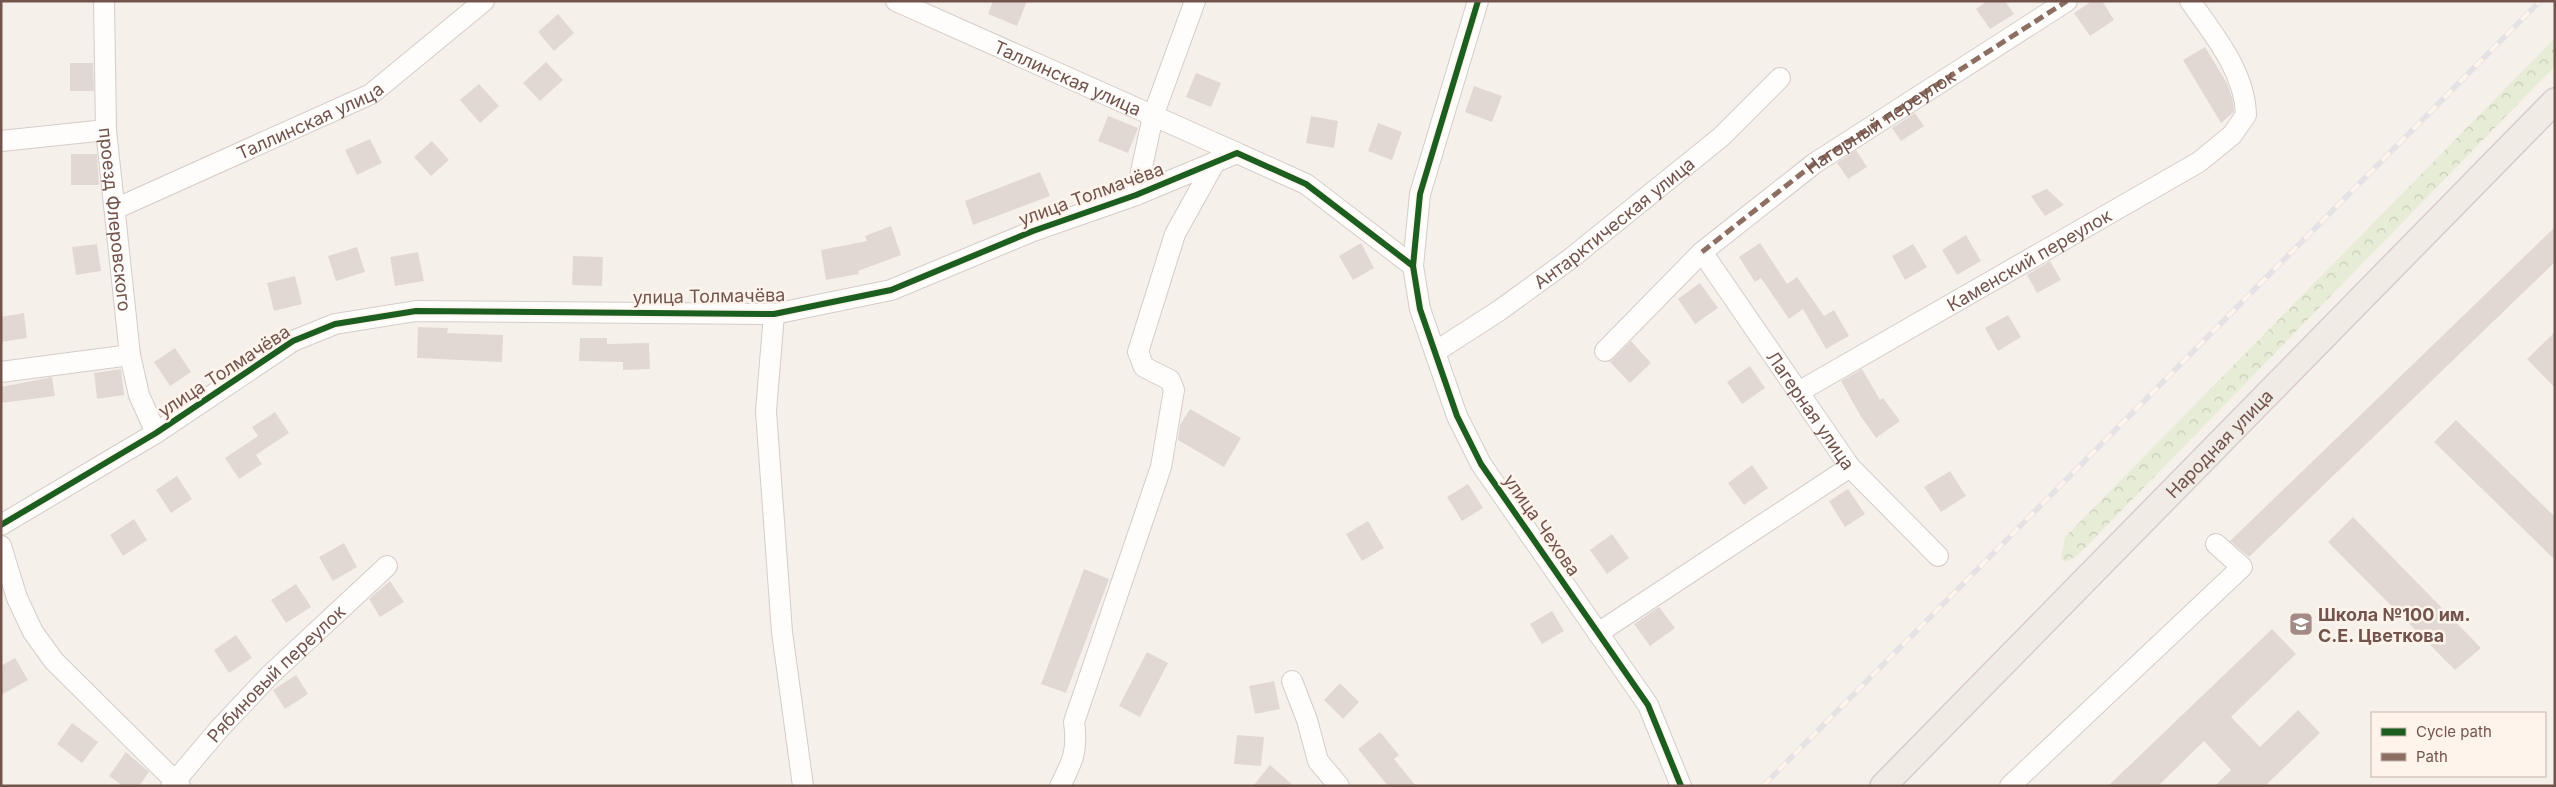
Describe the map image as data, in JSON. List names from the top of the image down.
{
  "streets": {
    "main road": ["Народная улица"],
    "street": [
      "Таллинская улица",
      "Нагорный переулок",
      "улица Толмачёва",
      "проезд Флеровского",
      "Антарктическая улица",
      "Каменский переулок",
      "Лагерная улица",
      "улица Чехова",
      "Рябиновый переулок"
    ]
  },
  "crossings": [
    ["Таллинская улица", "улица Толмачёва"],
    ["Таллинская улица", "проезд Флеровского"],
    ["Нагорный переулок", "Лагерная улица"],
    ["улица Толмачёва", "проезд Флеровского"],
    ["Антарктическая улица", "улица Чехова"],
    ["Каменский переулок", "Лагерная улица"]
  ],
  "places": {
    "school or university": ["Школа №100 им. С.Е. Цветкова"]
  },
  "legend": ["Cycle path", "Path"]
}
